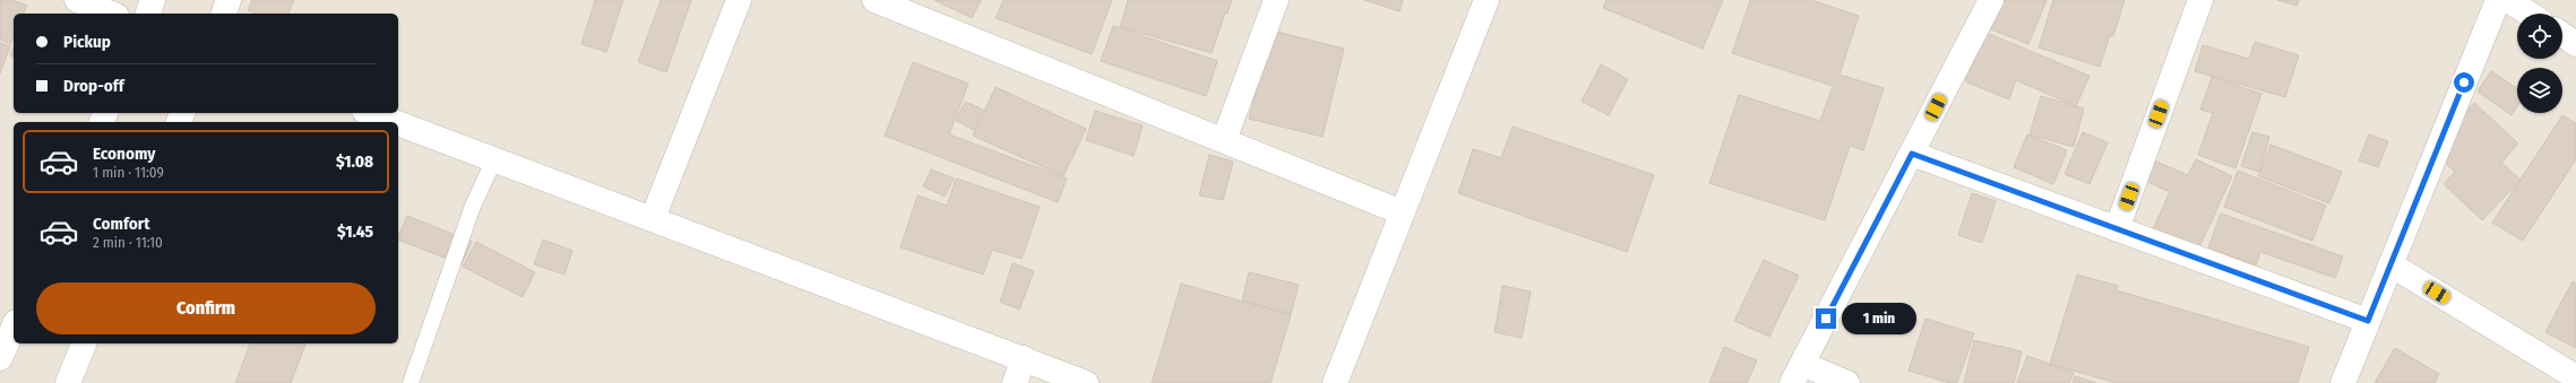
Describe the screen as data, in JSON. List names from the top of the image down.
{
  "page": {
    "banner": ["Pickup", "Drop-off"],
    "list": [
      {
        "name": "Economy",
        "note": "1 min · 11:09",
        "value": "$1.08"
      },
      {
        "name": "Comfort",
        "note": "2 min · 11:10",
        "value": "$1.45"
      }
    ],
    "buttons": "Confirm",
    "bubble": "1 min"
  }
}
